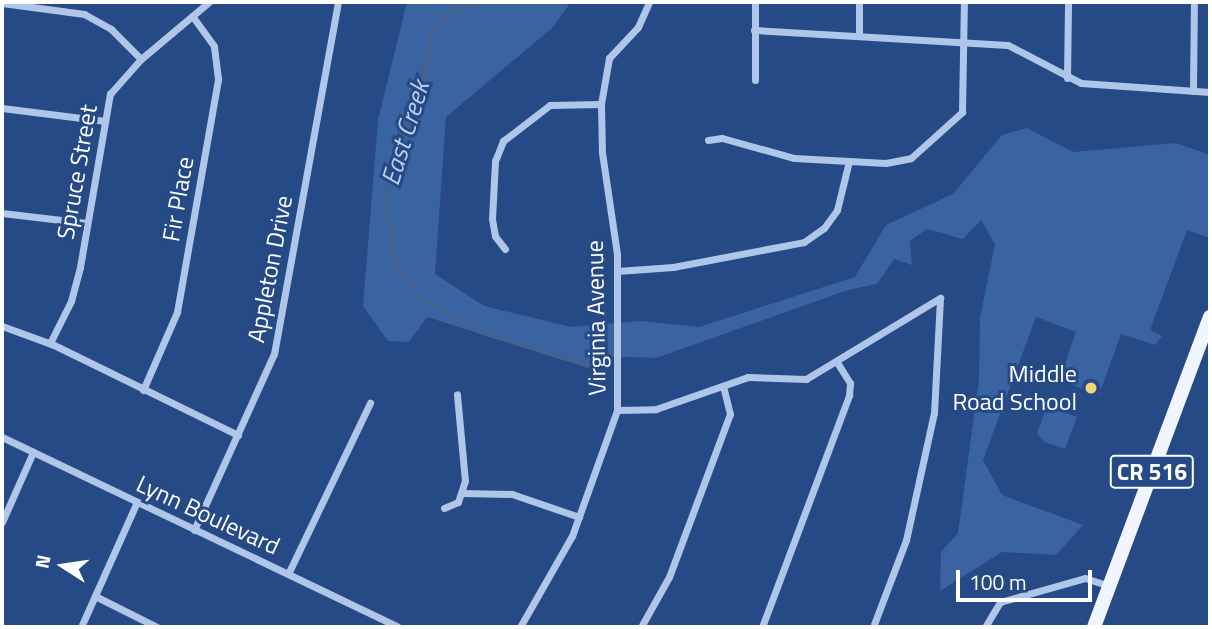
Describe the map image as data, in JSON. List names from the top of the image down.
{
  "streets": {
    "main road": ["CR 516"],
    "street": [
      "Spruce Street",
      "Fir Place",
      "Appleton Drive",
      "Virginia Avenue",
      "Lynn Boulevard"
    ]
  },
  "crossings": [
    ["Spruce Street", "Fir Place"],
    ["Appleton Drive", "Lynn Boulevard"]
  ],
  "water": ["East Creek"],
  "places": ["Middle Road School"],
  "scale_bar": "100 m",
  "north": "left"
}
